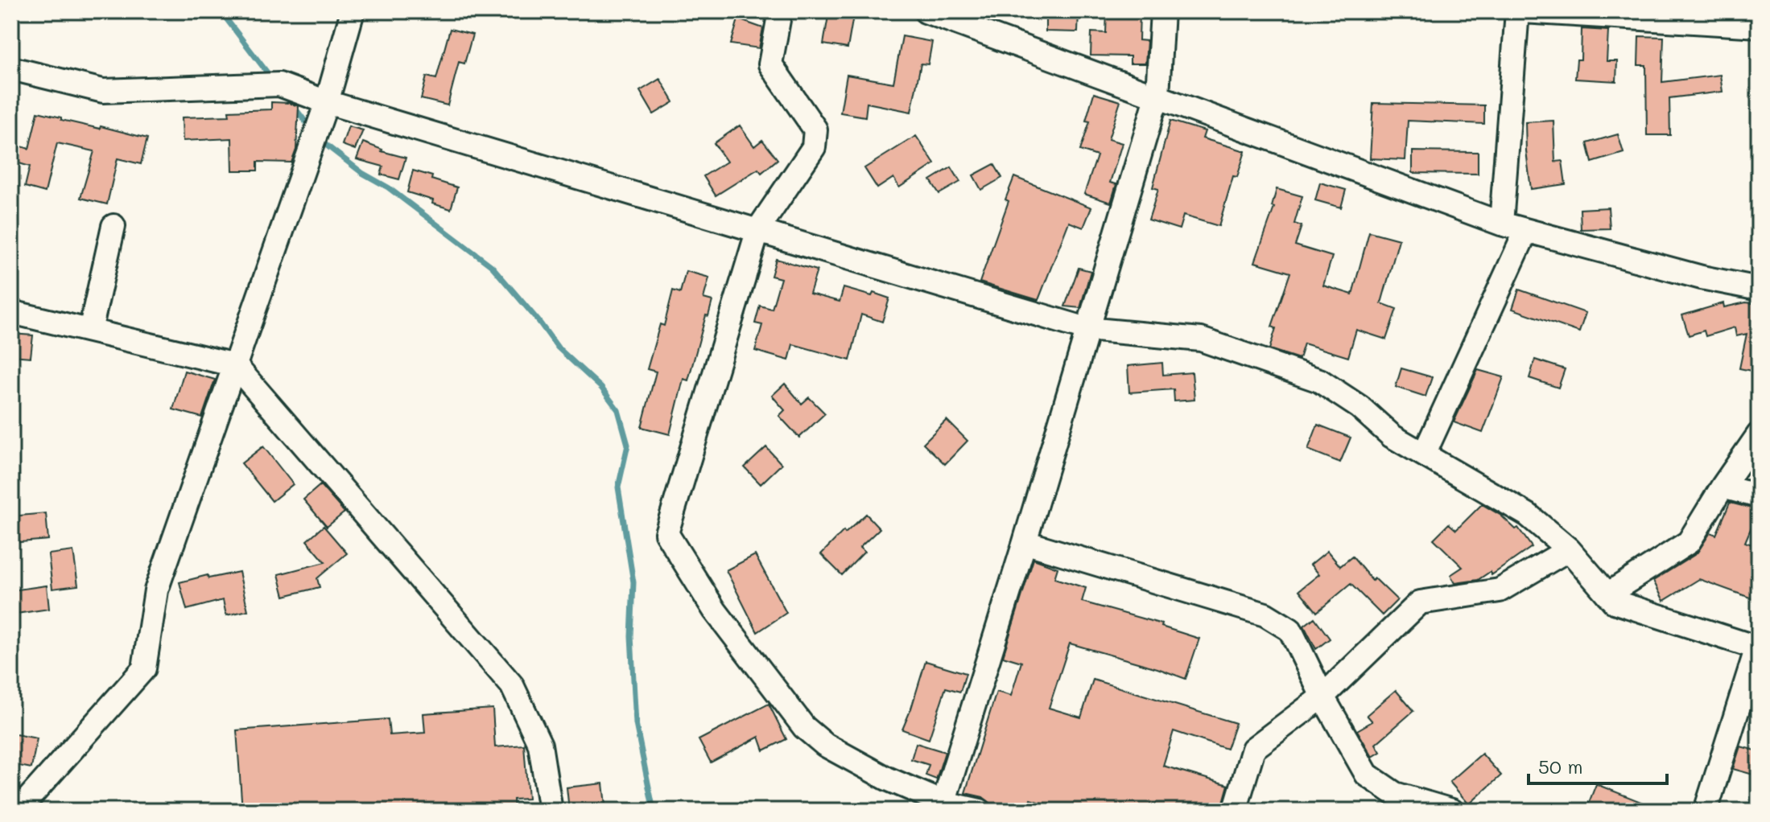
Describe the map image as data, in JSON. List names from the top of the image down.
{
  "scale_bar": "50 m"
}
